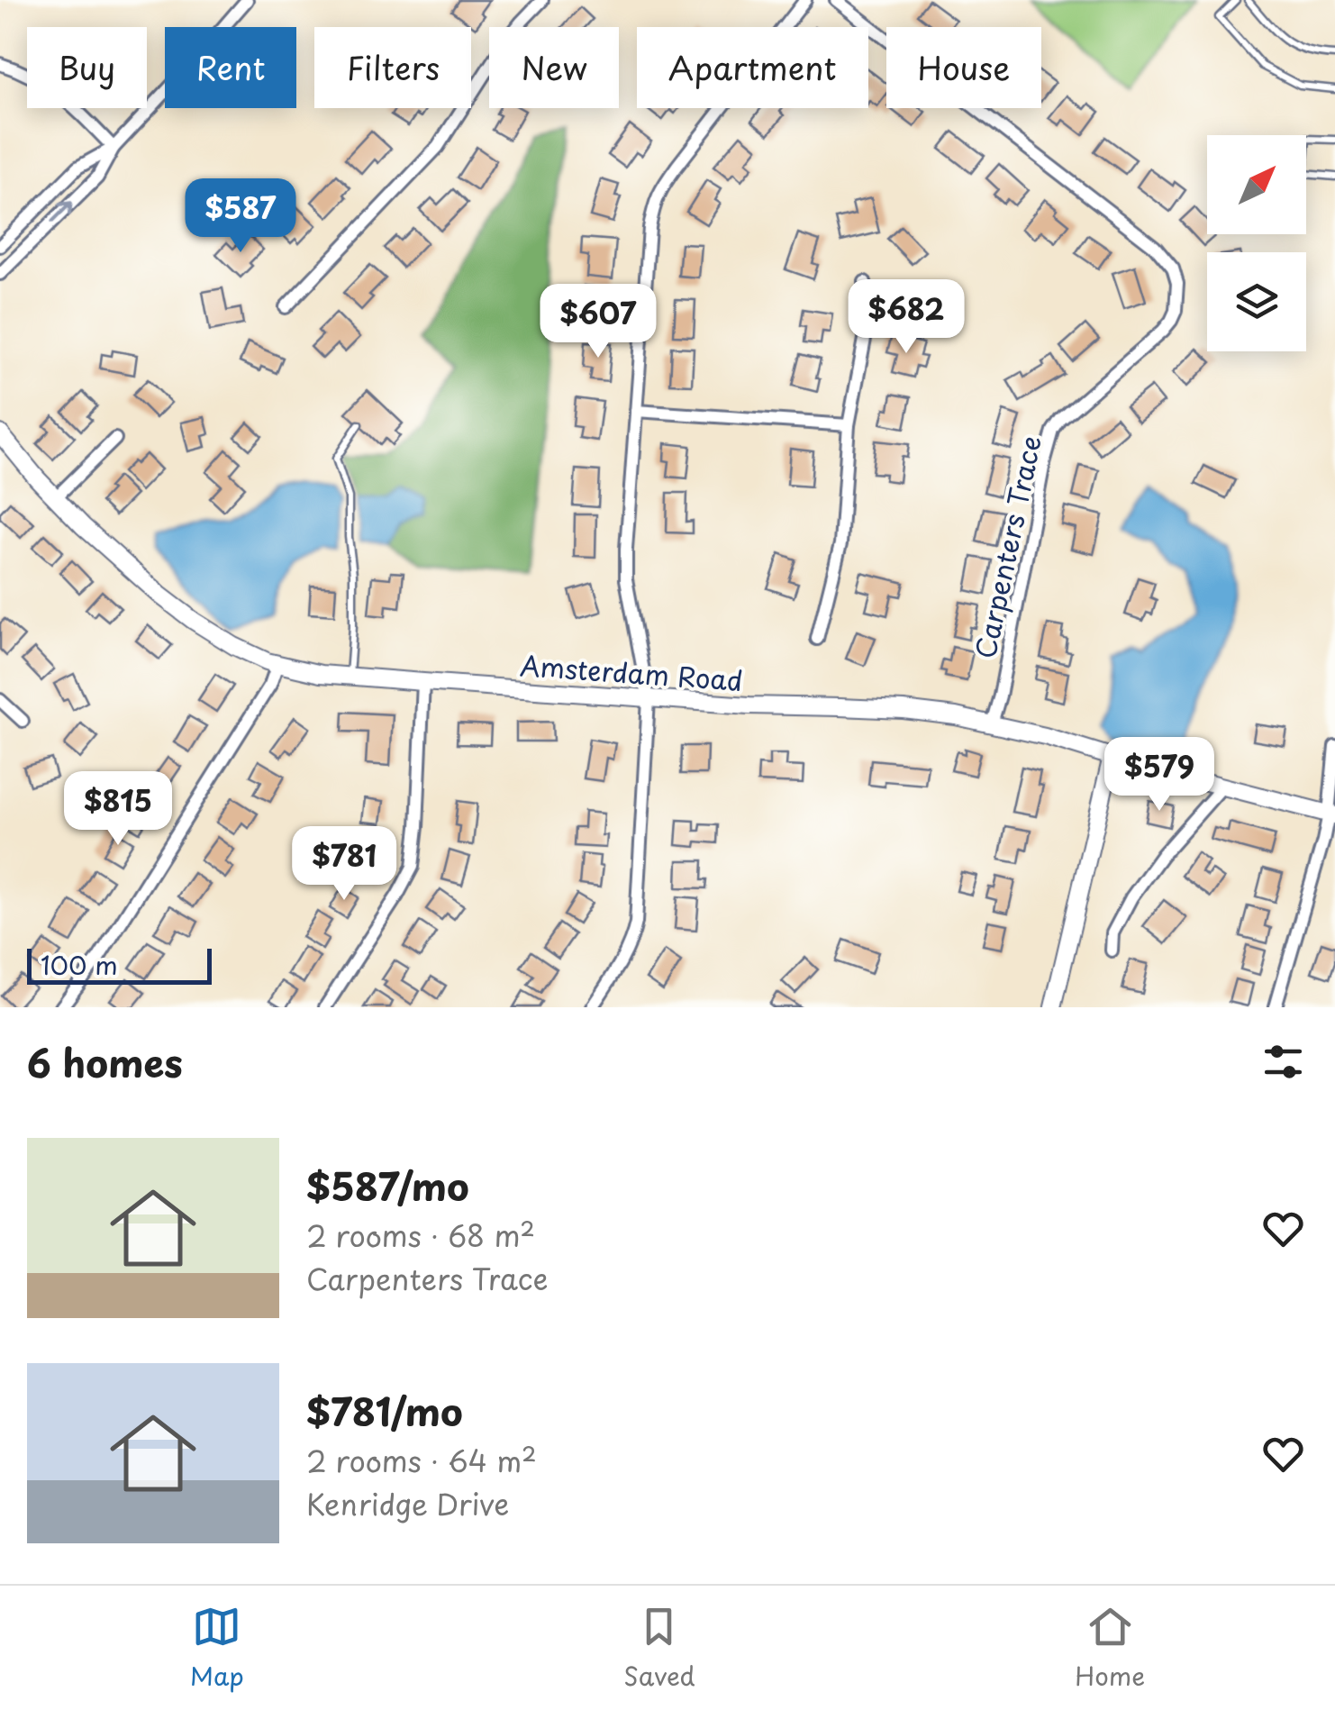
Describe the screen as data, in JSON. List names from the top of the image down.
{
  "streets": {
    "main road": ["Amsterdam Road"],
    "street": ["Carpenters Trace"]
  },
  "crossings": [
    ["Carpenters Trace", "Amsterdam Road"]
  ],
  "scale_bar": "100 m",
  "north": "top right",
  "page": {
    "chip": [
      "Buy",
      "Rent",
      "Filters",
      "New",
      "Apartment",
      "House"
    ],
    "price": [
      "$587",
      "$682",
      "$607",
      "$579",
      "$815",
      "$781"
    ],
    "scale": "100 m",
    "heading": "6 homes",
    "list": [
      {
        "name": "$587/mo",
        "note": "2 rooms · 68 m² · Carpenters Trace"
      },
      {
        "name": "$781/mo",
        "note": "2 rooms · 64 m² · Kenridge Drive"
      }
    ],
    "tabs": ["Map", "Saved", "Home"]
  }
}
